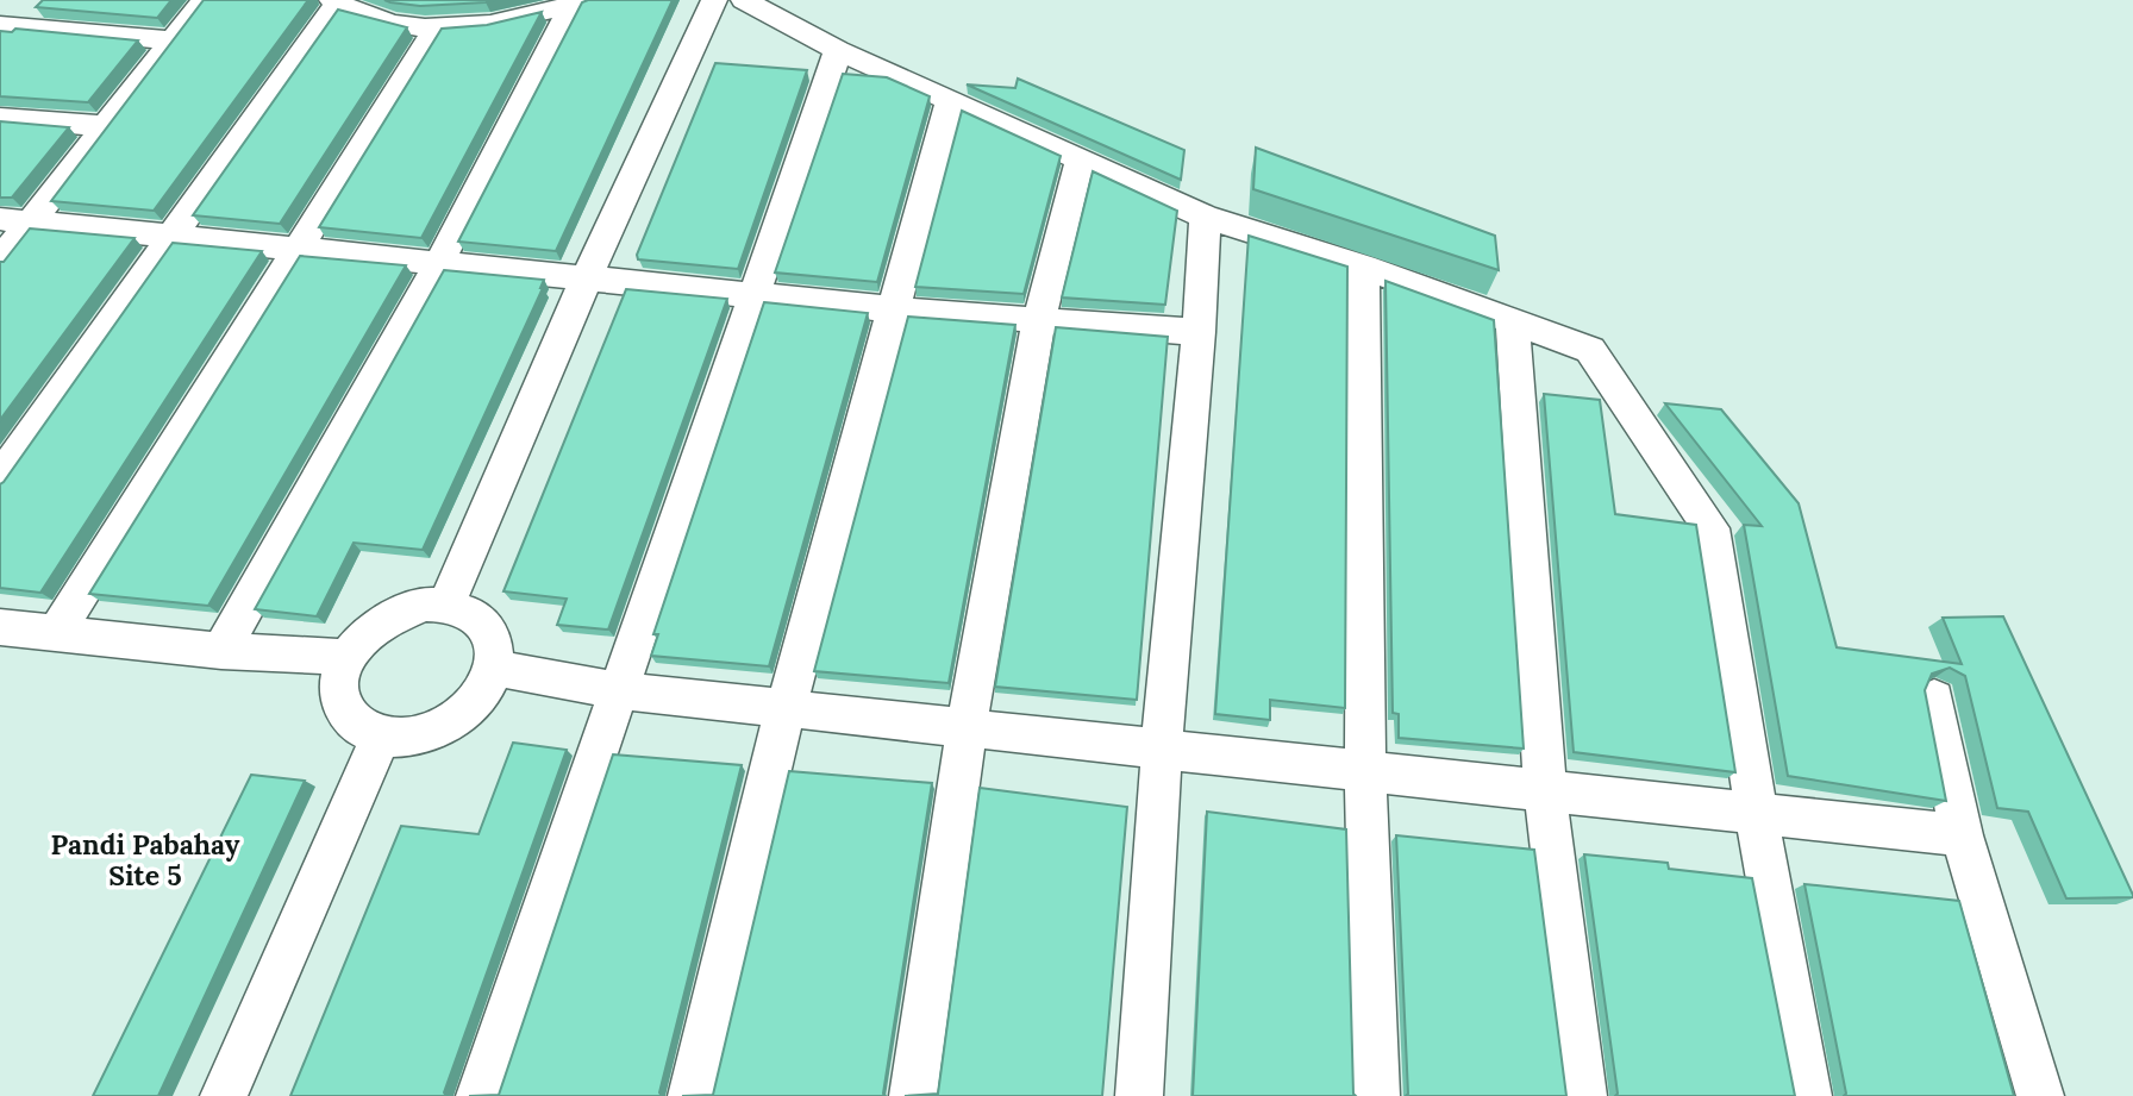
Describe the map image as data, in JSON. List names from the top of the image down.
{
  "districts": ["Pandi Pabahay Site 5"]
}
